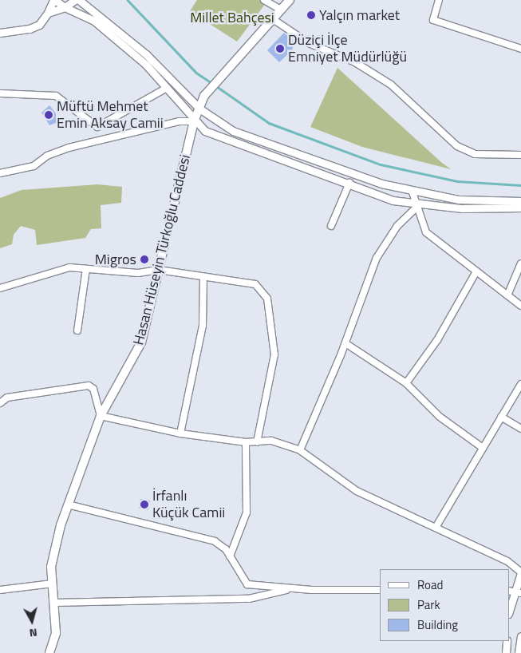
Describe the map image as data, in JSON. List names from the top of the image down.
{
  "streets": {
    "main road": ["Hasan Hüseyin Türkoğlu Caddesi"]
  },
  "parks": ["Millet Bahçesi"],
  "places": [
    "Yalçın market",
    "Düziçi İlçe Emniyet Müdürlüğü",
    "Müftü Mehmet Emin Aksay Camii",
    "Migros",
    "İrfanlı Küçük Camii"
  ],
  "legend": ["Road", "Park", "Building"],
  "north": "bottom"
}
